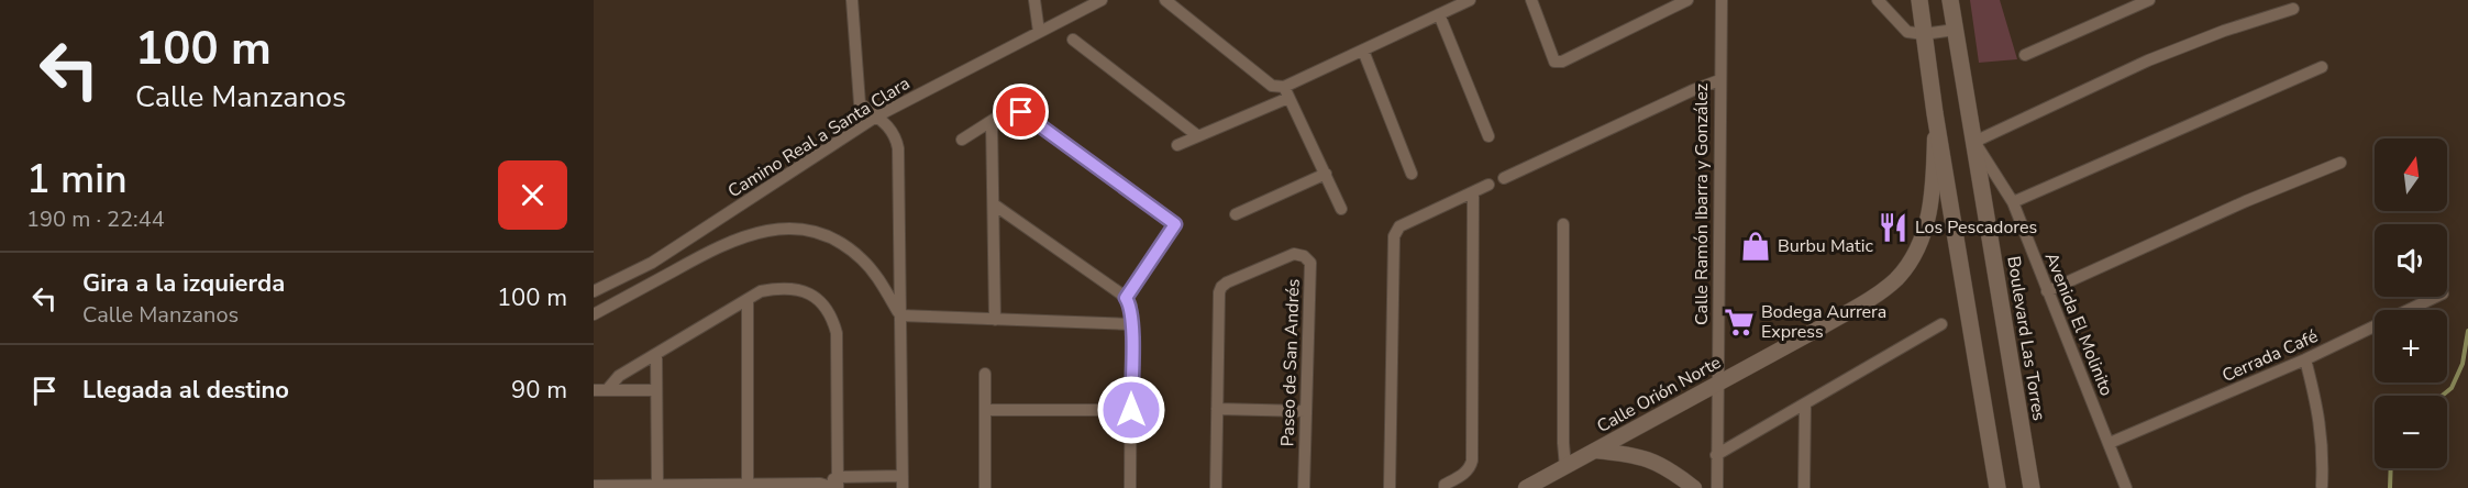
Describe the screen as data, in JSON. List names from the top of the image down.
{
  "streets": {
    "main road": ["Boulevard Las Torres"],
    "street": [
      "Camino Real a Santa Clara",
      "Calle Ramón Ibarra y González",
      "Avenida El Molinito",
      "Cerrada Café",
      "Paseo de San Andrés",
      "Calle Orión Norte"
    ]
  },
  "crossings": [
    ["Calle Ramón Ibarra y González", "Calle Orión Norte"],
    ["Avenida El Molinito", "Boulevard Las Torres"],
    ["Avenida El Molinito", "Cerrada Café"]
  ],
  "places": {
    "restaurant": ["Los Pescadores"],
    "shop": ["Burbu Matic"],
    "supermarket": ["Bodega Aurrera Express"]
  },
  "north": "top",
  "page": {
    "turn": ["100 m", "Calle Manzanos"],
    "heading": ["1 min", "190 m · 22:44"],
    "map_buttons": ["+", "−"],
    "list": [
      {
        "name": "Gira a la izquierda",
        "note": "Calle Manzanos",
        "value": "100 m"
      },
      {
        "name": "Llegada al destino",
        "value": "90 m"
      }
    ]
  }
}
